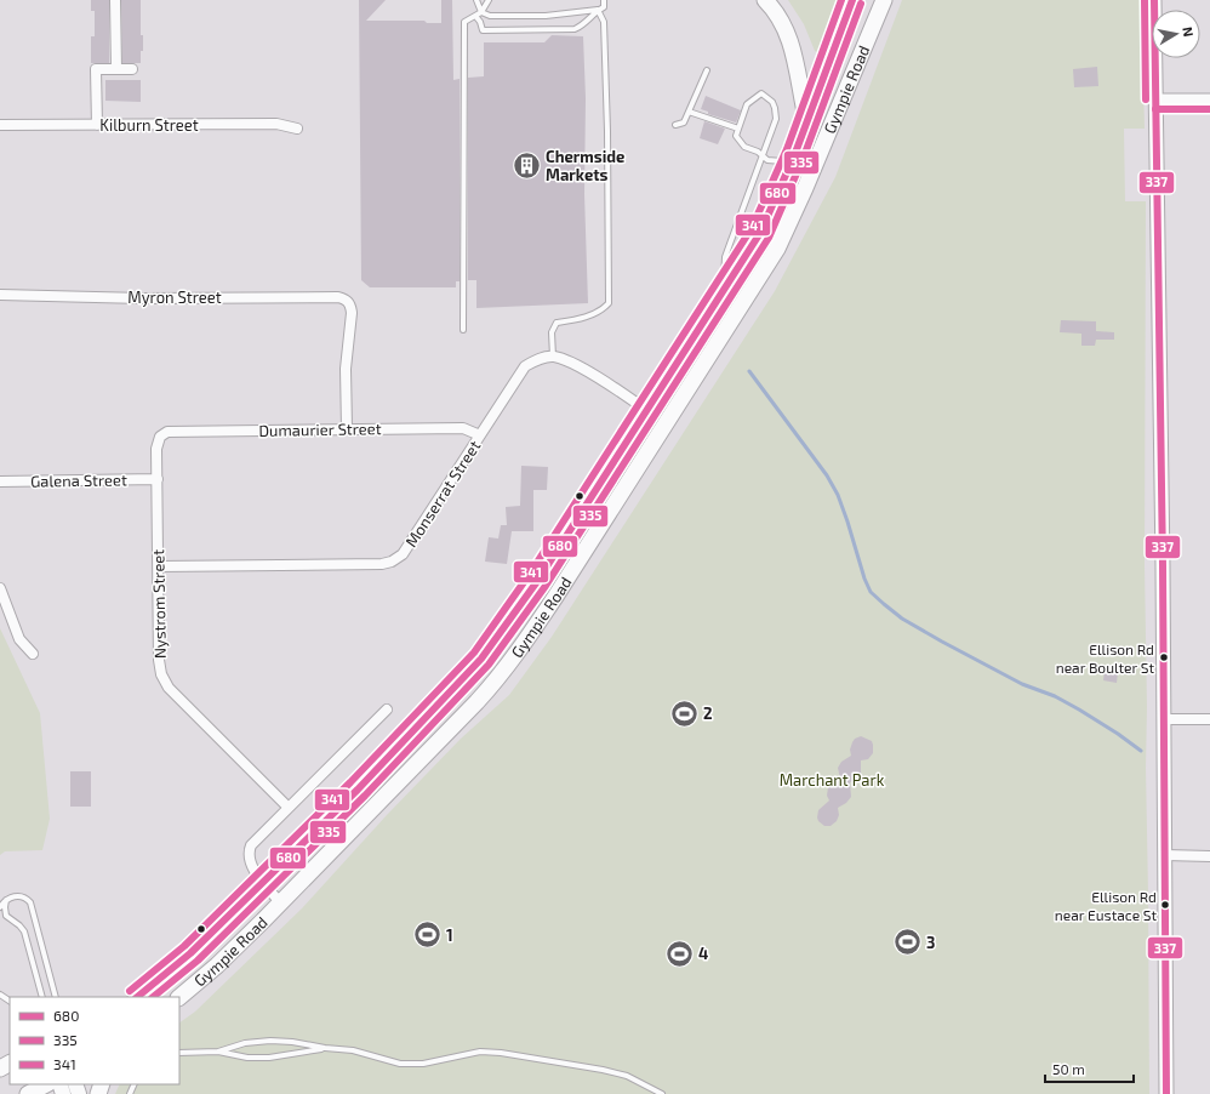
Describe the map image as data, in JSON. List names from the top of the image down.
{
  "streets": {
    "highway": ["Gympie Road"],
    "street": [
      "Kilburn Street",
      "Myron Street",
      "Dumaurier Street",
      "Galena Street",
      "Monserrat Street",
      "Nystrom Street"
    ]
  },
  "crossings": [
    ["Gympie Road", "Nystrom Street"],
    ["Myron Street", "Dumaurier Street"],
    ["Dumaurier Street", "Monserrat Street"],
    ["Dumaurier Street", "Nystrom Street"],
    ["Galena Street", "Nystrom Street"],
    ["Monserrat Street", "Nystrom Street"]
  ],
  "parks": ["Marchant Park"],
  "places": {
    "building": ["Chermside Markets"],
    "other": ["Ellison Rd near Boulter St", "Ellison Rd near Eustace St"],
    "sports": [
      "2",
      "1",
      "3",
      "4"
    ]
  },
  "lines": [
    "transit line 680",
    "transit line 335",
    "transit line 341",
    "transit line 337"
  ],
  "legend": ["680", "335", "341"],
  "scale_bar": "50 m",
  "north": "right"
}
